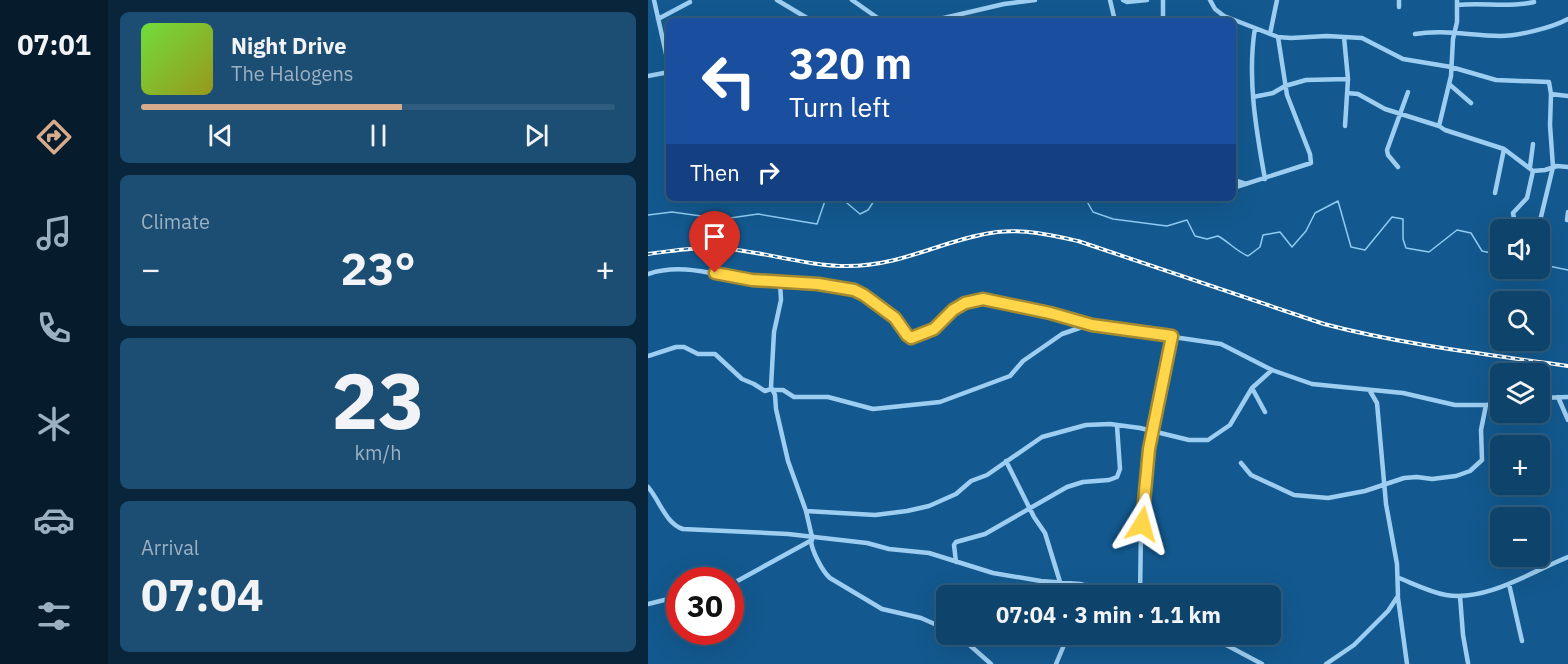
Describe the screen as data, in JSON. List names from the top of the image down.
{
  "page": {
    "tabs": "07:01",
    "turn": ["320 m", "Turn left"],
    "song": ["Night Drive", "The Halogens"],
    "then": "Then",
    "tile": [
      "Climate",
      ["23", "km/h"],
      ["Arrival", "07:04"]
    ],
    "map_buttons": ["+", "−"],
    "heat": ["−", "23°", "+"],
    "limit": "30",
    "trip": "07:04 · 3 min · 1.1 km"
  }
}
